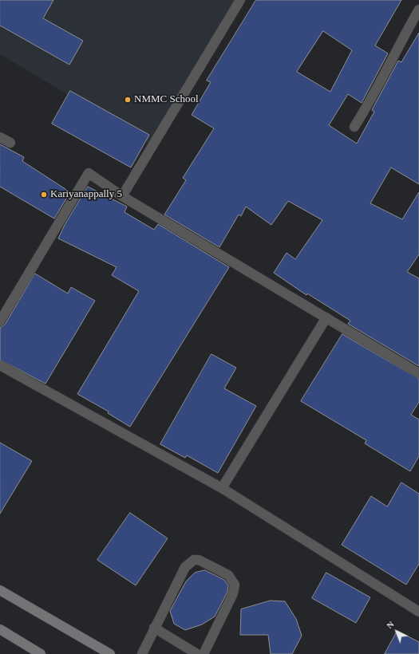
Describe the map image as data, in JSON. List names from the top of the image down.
{
  "places": ["NMMC School", "Kariyanappally 5"],
  "north": "top left"
}
